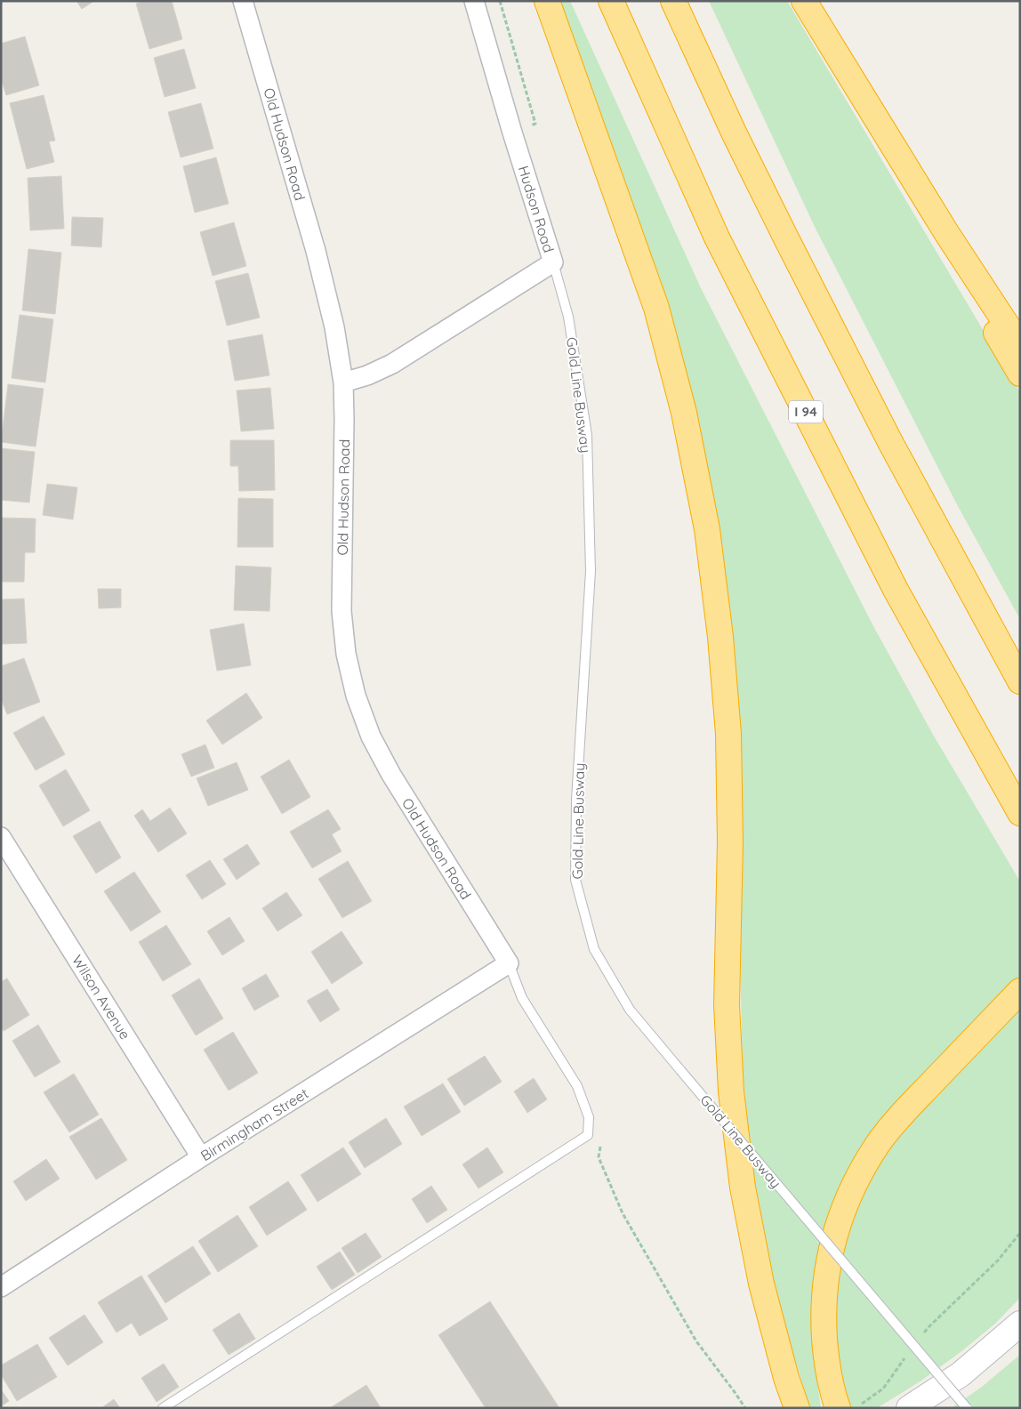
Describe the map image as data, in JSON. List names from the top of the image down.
{
  "streets": {
    "highway": ["I 94"],
    "street": [
      "Old Hudson Road",
      "Hudson Road",
      "Wilson Avenue",
      "Birmingham Street"
    ],
    "lane": ["Gold Line Busway"]
  },
  "crossings": [
    ["Old Hudson Road", "Hudson Road"],
    ["Old Hudson Road", "Birmingham Street"],
    ["Hudson Road", "Gold Line Busway"],
    ["Wilson Avenue", "Birmingham Street"]
  ]
}
